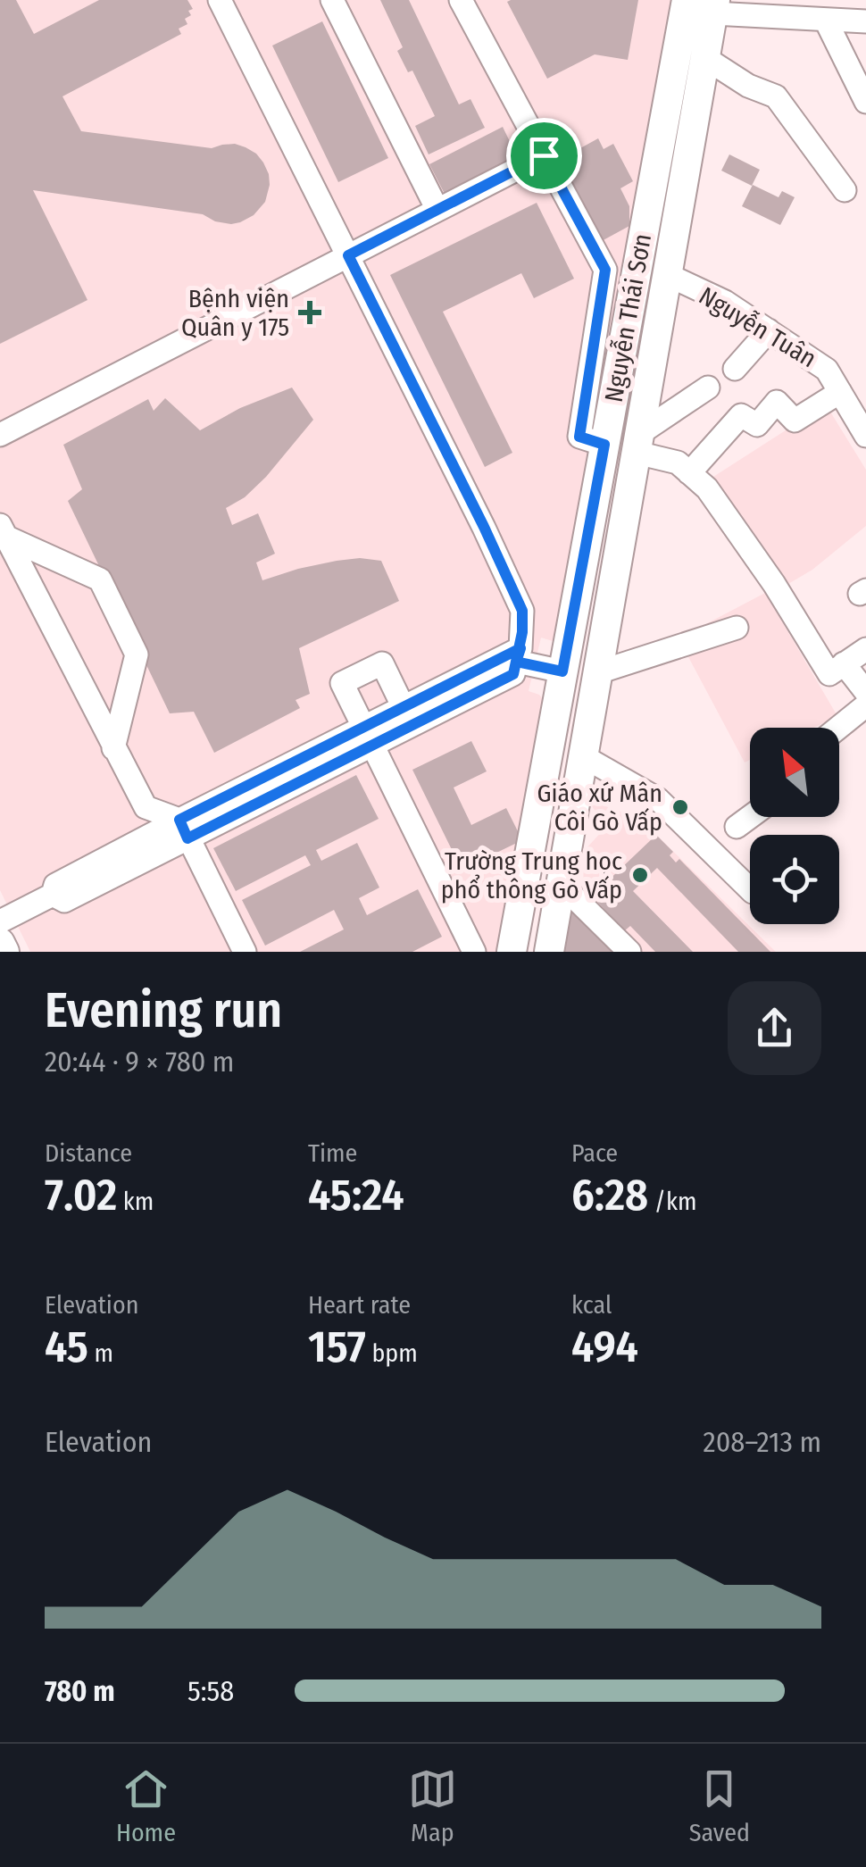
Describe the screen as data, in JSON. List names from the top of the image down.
{
  "streets": {
    "main road": ["Nguyễn Thái Sơn"],
    "street": ["Nguyễn Tuân"]
  },
  "crossings": [
    ["Nguyễn Thái Sơn", "Nguyễn Tuân"]
  ],
  "places": {
    "health": ["Bệnh viện Quân y 175"],
    "other": ["Giáo xứ Mân Côi Gò Vấp", "Trường Trung học phổ thông Gò Vấp"]
  },
  "north": "top left",
  "page": {
    "heading": ["Evening run", "20:44 · 9 × 780 m"],
    "stats": [
      ["Distance", "7.02 km"],
      ["Time", "45:24"],
      ["Pace", "6:28 /km"],
      ["Elevation", "45 m"],
      ["Heart rate", "157 bpm"],
      ["kcal", "494"]
    ],
    "chart": ["Elevation", "208–213 m"],
    "list": [
      {
        "name": "780 m",
        "note": "5:58"
      }
    ],
    "tabs": ["Home", "Map", "Saved"]
  }
}
